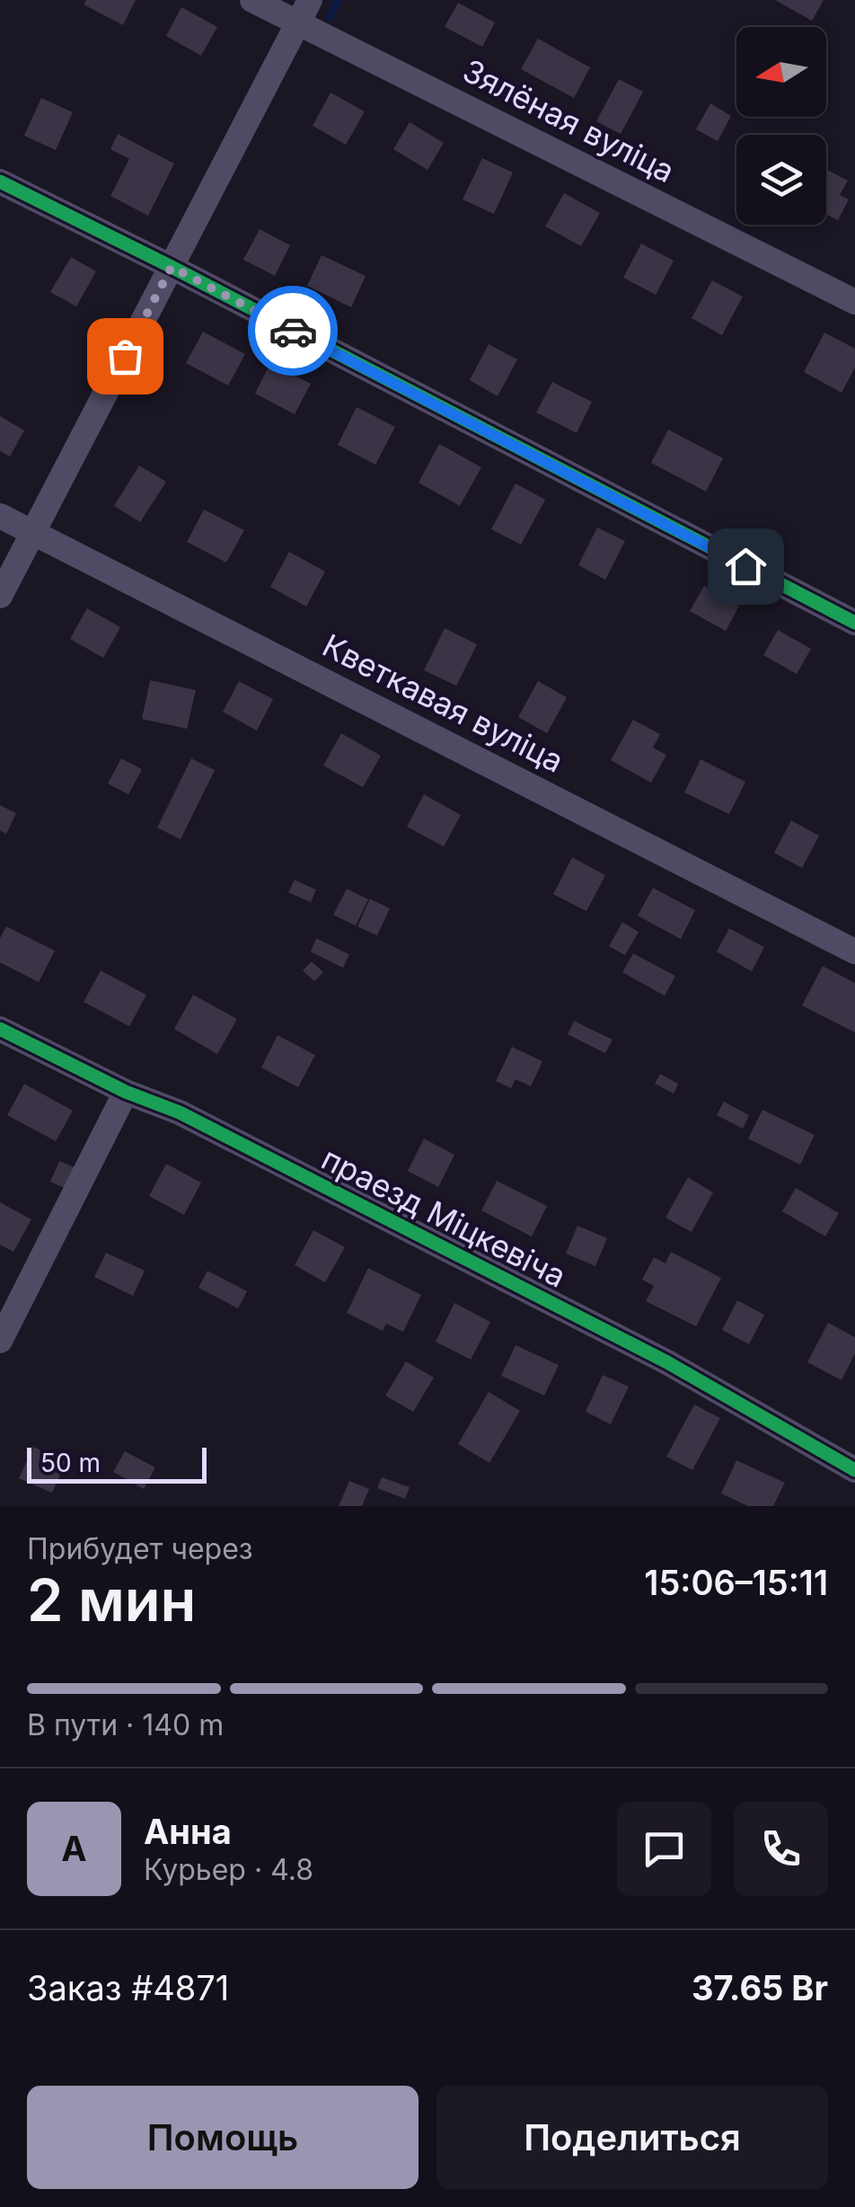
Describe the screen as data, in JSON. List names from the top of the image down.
{
  "streets": {
    "street": ["Зялёная вуліца", "Кветкавая вуліца", "праезд Міцкевіча"]
  },
  "scale_bar": "50 m",
  "north": "left",
  "page": {
    "scale": "50 m",
    "heading": ["2 мин", "Прибудет через", "15:06–15:11"],
    "panel": [
      "Анна",
      "Курьер · 4.8",
      "Заказ #4871",
      "37.65 Br"
    ],
    "bar": "В пути · 140 m",
    "round": "А",
    "buttons": ["Помощь", "Поделиться"]
  }
}
